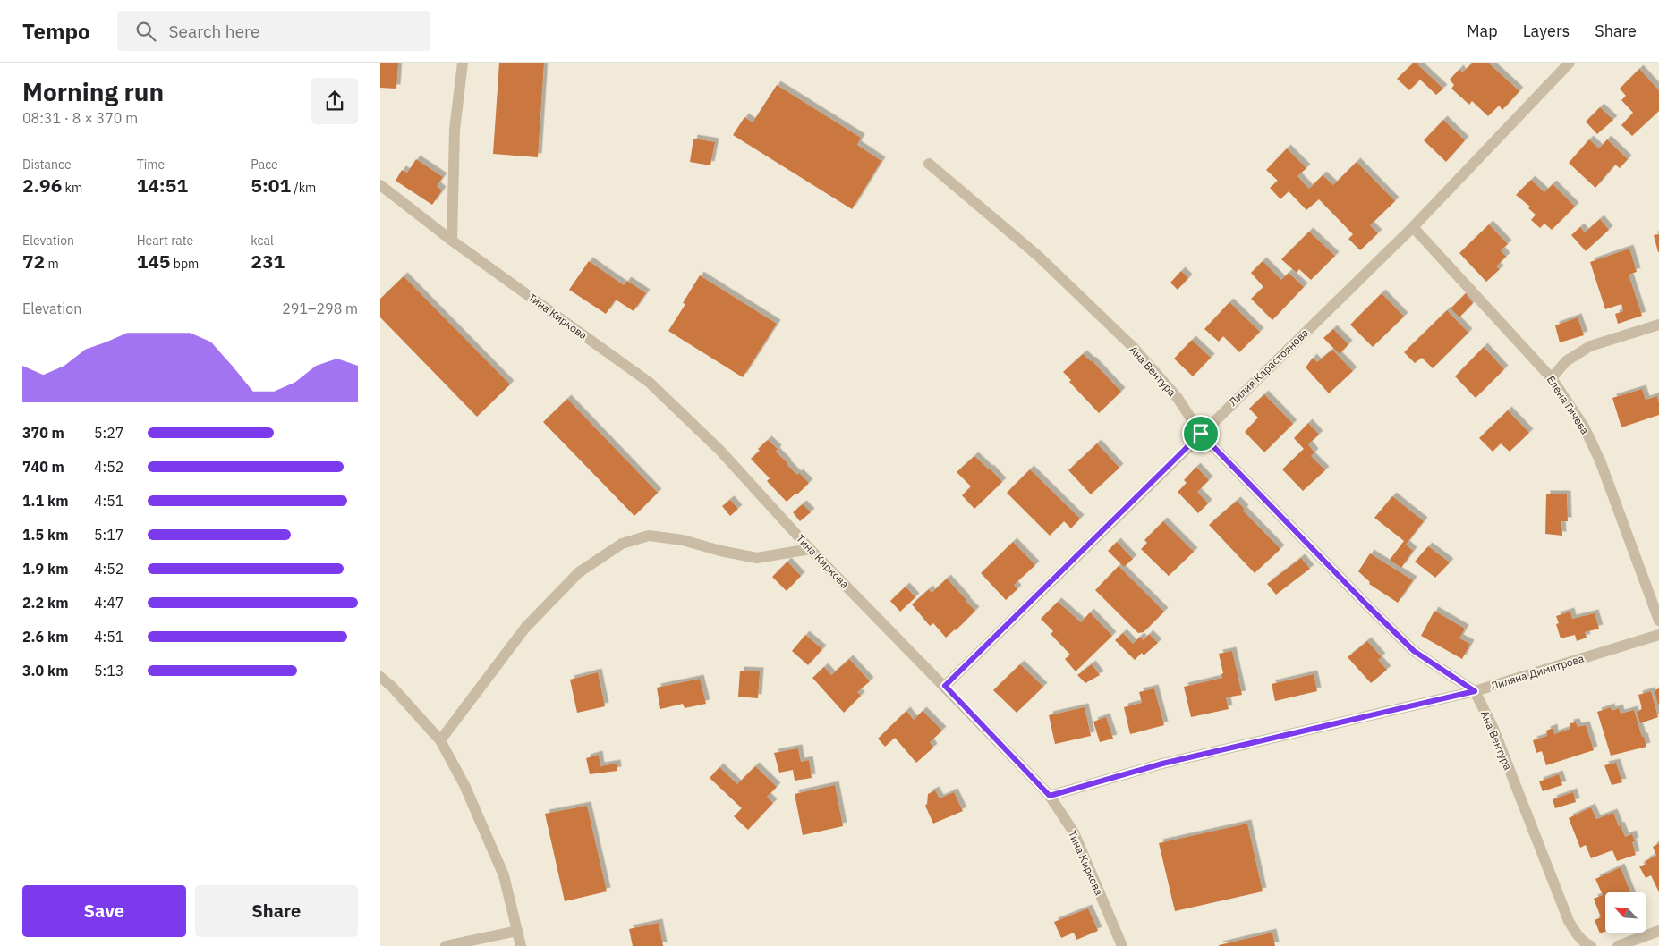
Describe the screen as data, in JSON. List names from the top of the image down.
{
  "streets": {
    "street": [
      "Тина Киркова",
      "Лилия Карастоянова",
      "Ана Вентура",
      "Елена Гичева",
      "Лиляна Димитрова"
    ]
  },
  "crossings": [
    ["Тина Киркова", "Лилия Карастоянова"],
    ["Тина Киркова", "Лиляна Димитрова"],
    ["Лилия Карастоянова", "Ана Вентура"],
    ["Лилия Карастоянова", "Елена Гичева"],
    ["Ана Вентура", "Лиляна Димитрова"]
  ],
  "north": "top left",
  "page": {
    "header": "Tempo",
    "search": "Search here",
    "nav": ["Map", "Layers", "Share"],
    "heading": ["Morning run", "08:31 · 8 × 370 m"],
    "stats": [
      ["Distance", "2.96 km"],
      ["Time", "14:51"],
      ["Pace", "5:01 /km"],
      ["Elevation", "72 m"],
      ["Heart rate", "145 bpm"],
      ["kcal", "231"]
    ],
    "chart": ["Elevation", "291–298 m"],
    "list": [
      {
        "name": "370 m",
        "note": "5:27"
      },
      {
        "name": "740 m",
        "note": "4:52"
      },
      {
        "name": "1.1 km",
        "note": "4:51"
      },
      {
        "name": "1.5 km",
        "note": "5:17"
      },
      {
        "name": "1.9 km",
        "note": "4:52"
      },
      {
        "name": "2.2 km",
        "note": "4:47"
      },
      {
        "name": "2.6 km",
        "note": "4:51"
      },
      {
        "name": "3.0 km",
        "note": "5:13"
      }
    ],
    "buttons": ["Save", "Share"]
  }
}
